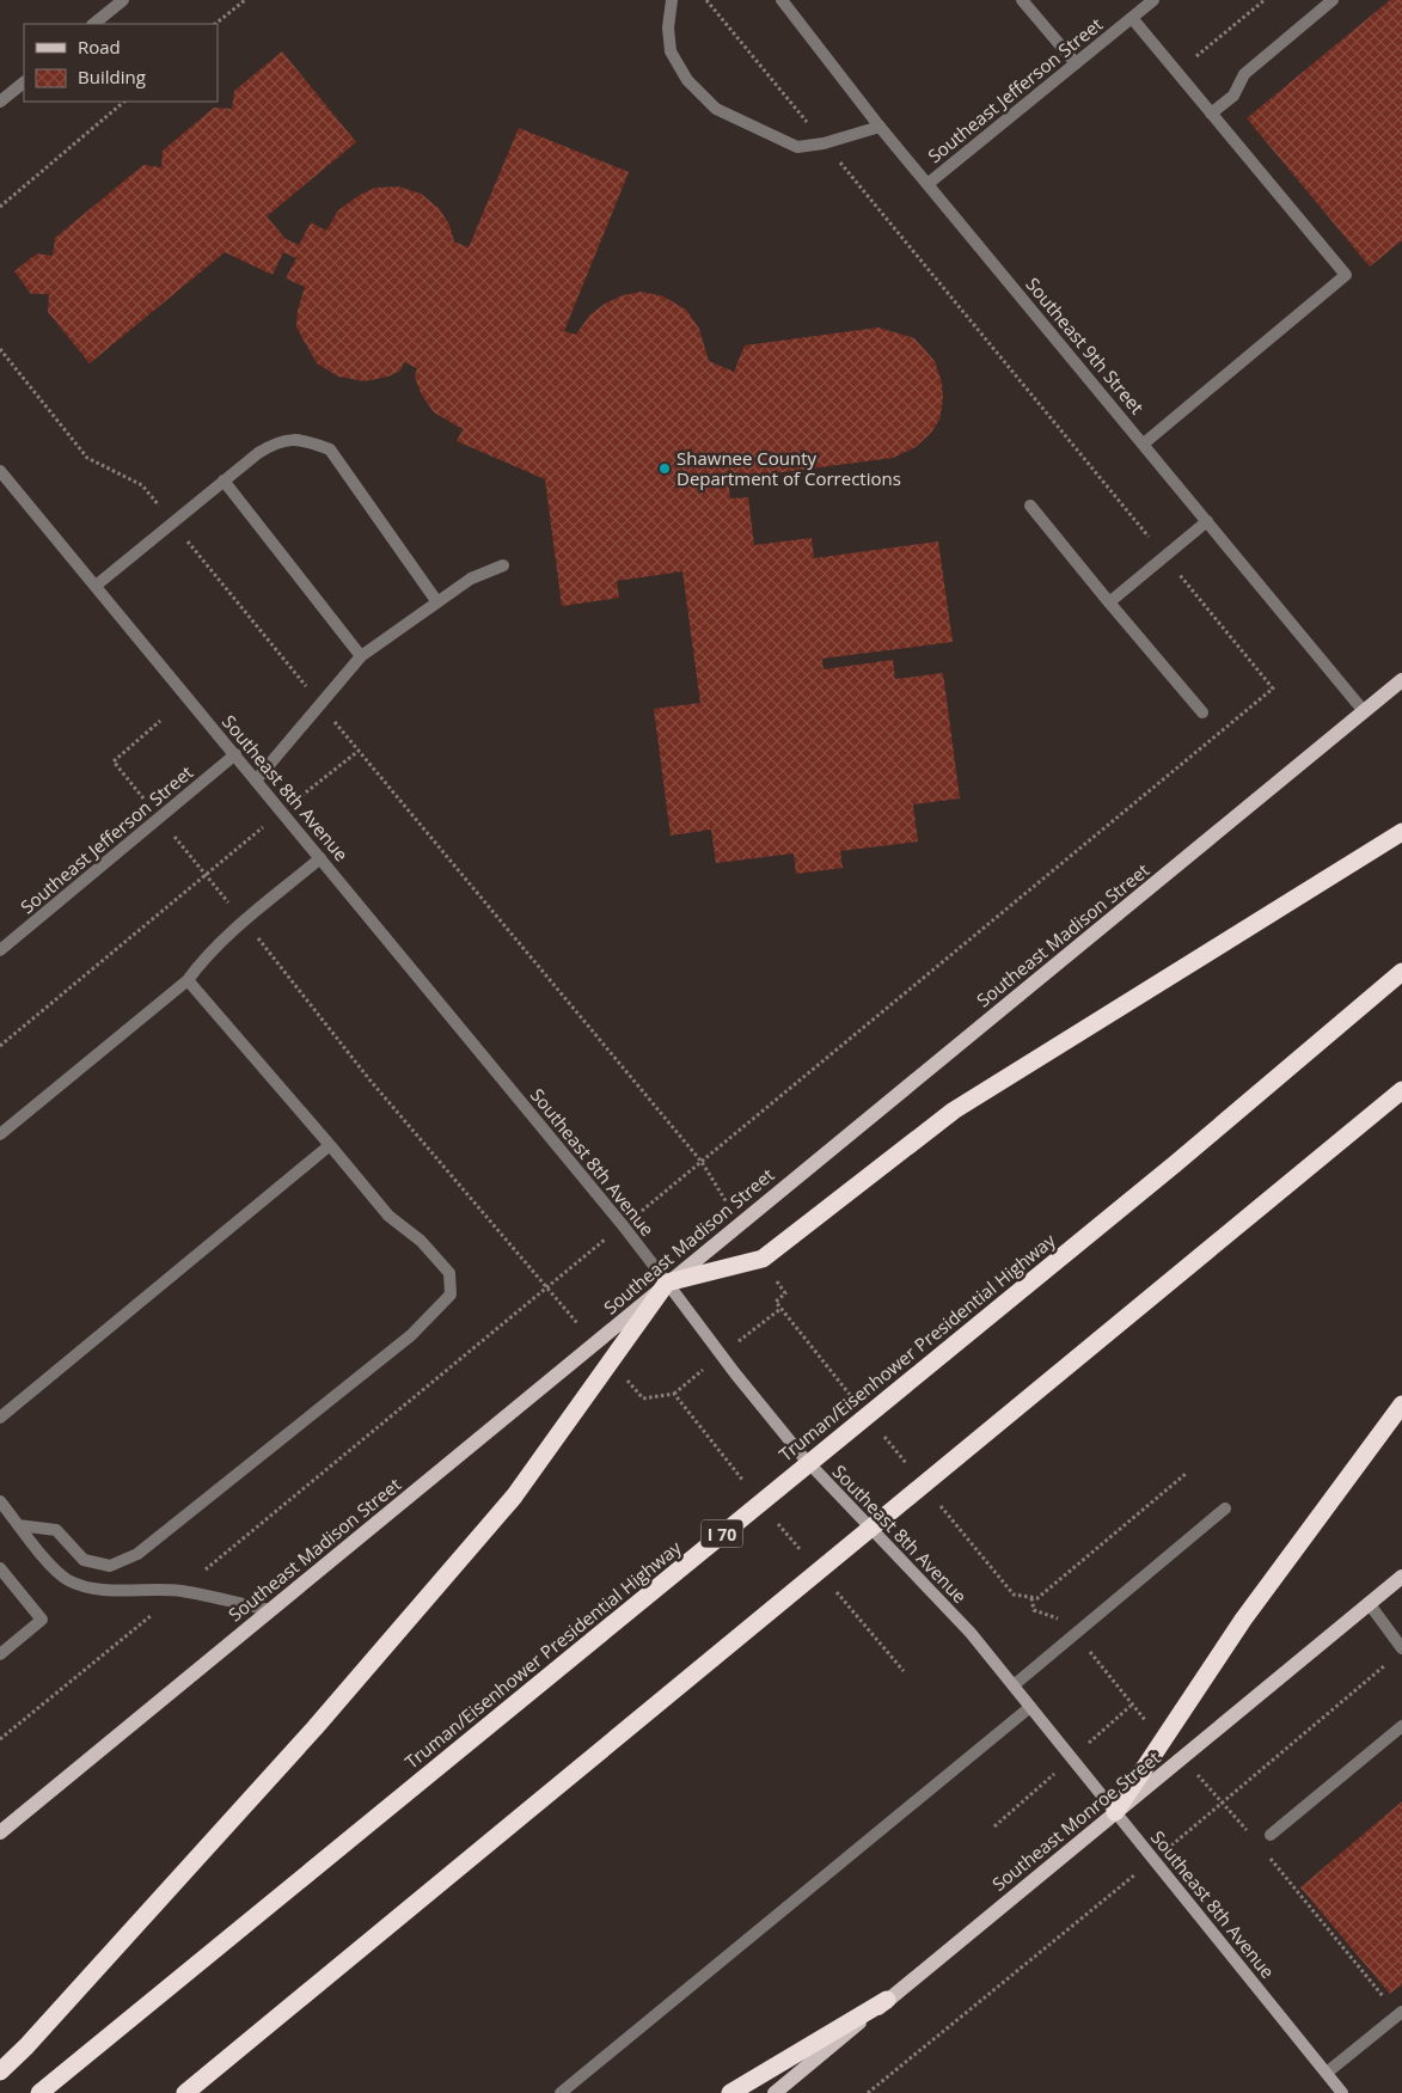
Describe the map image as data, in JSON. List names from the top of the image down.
{
  "streets": {
    "highway": ["Truman/Eisenhower Presidential Highway", "I 70"],
    "main road": ["Southeast 8th Avenue", "Southeast Madison Street", "Southeast Monroe Street"],
    "street": ["Southeast Jefferson Street", "Southeast 9th Street"]
  },
  "crossings": [
    ["Southeast Jefferson Street", "Southeast 9th Street"],
    ["Southeast Jefferson Street", "Southeast 8th Avenue"],
    ["Southeast 9th Street", "Southeast Madison Street"],
    ["Southeast 8th Avenue", "Southeast Madison Street"],
    ["Southeast 8th Avenue", "Southeast Monroe Street"]
  ],
  "places": ["Shawnee County Department of Corrections"],
  "legend": ["Road", "Building"]
}
